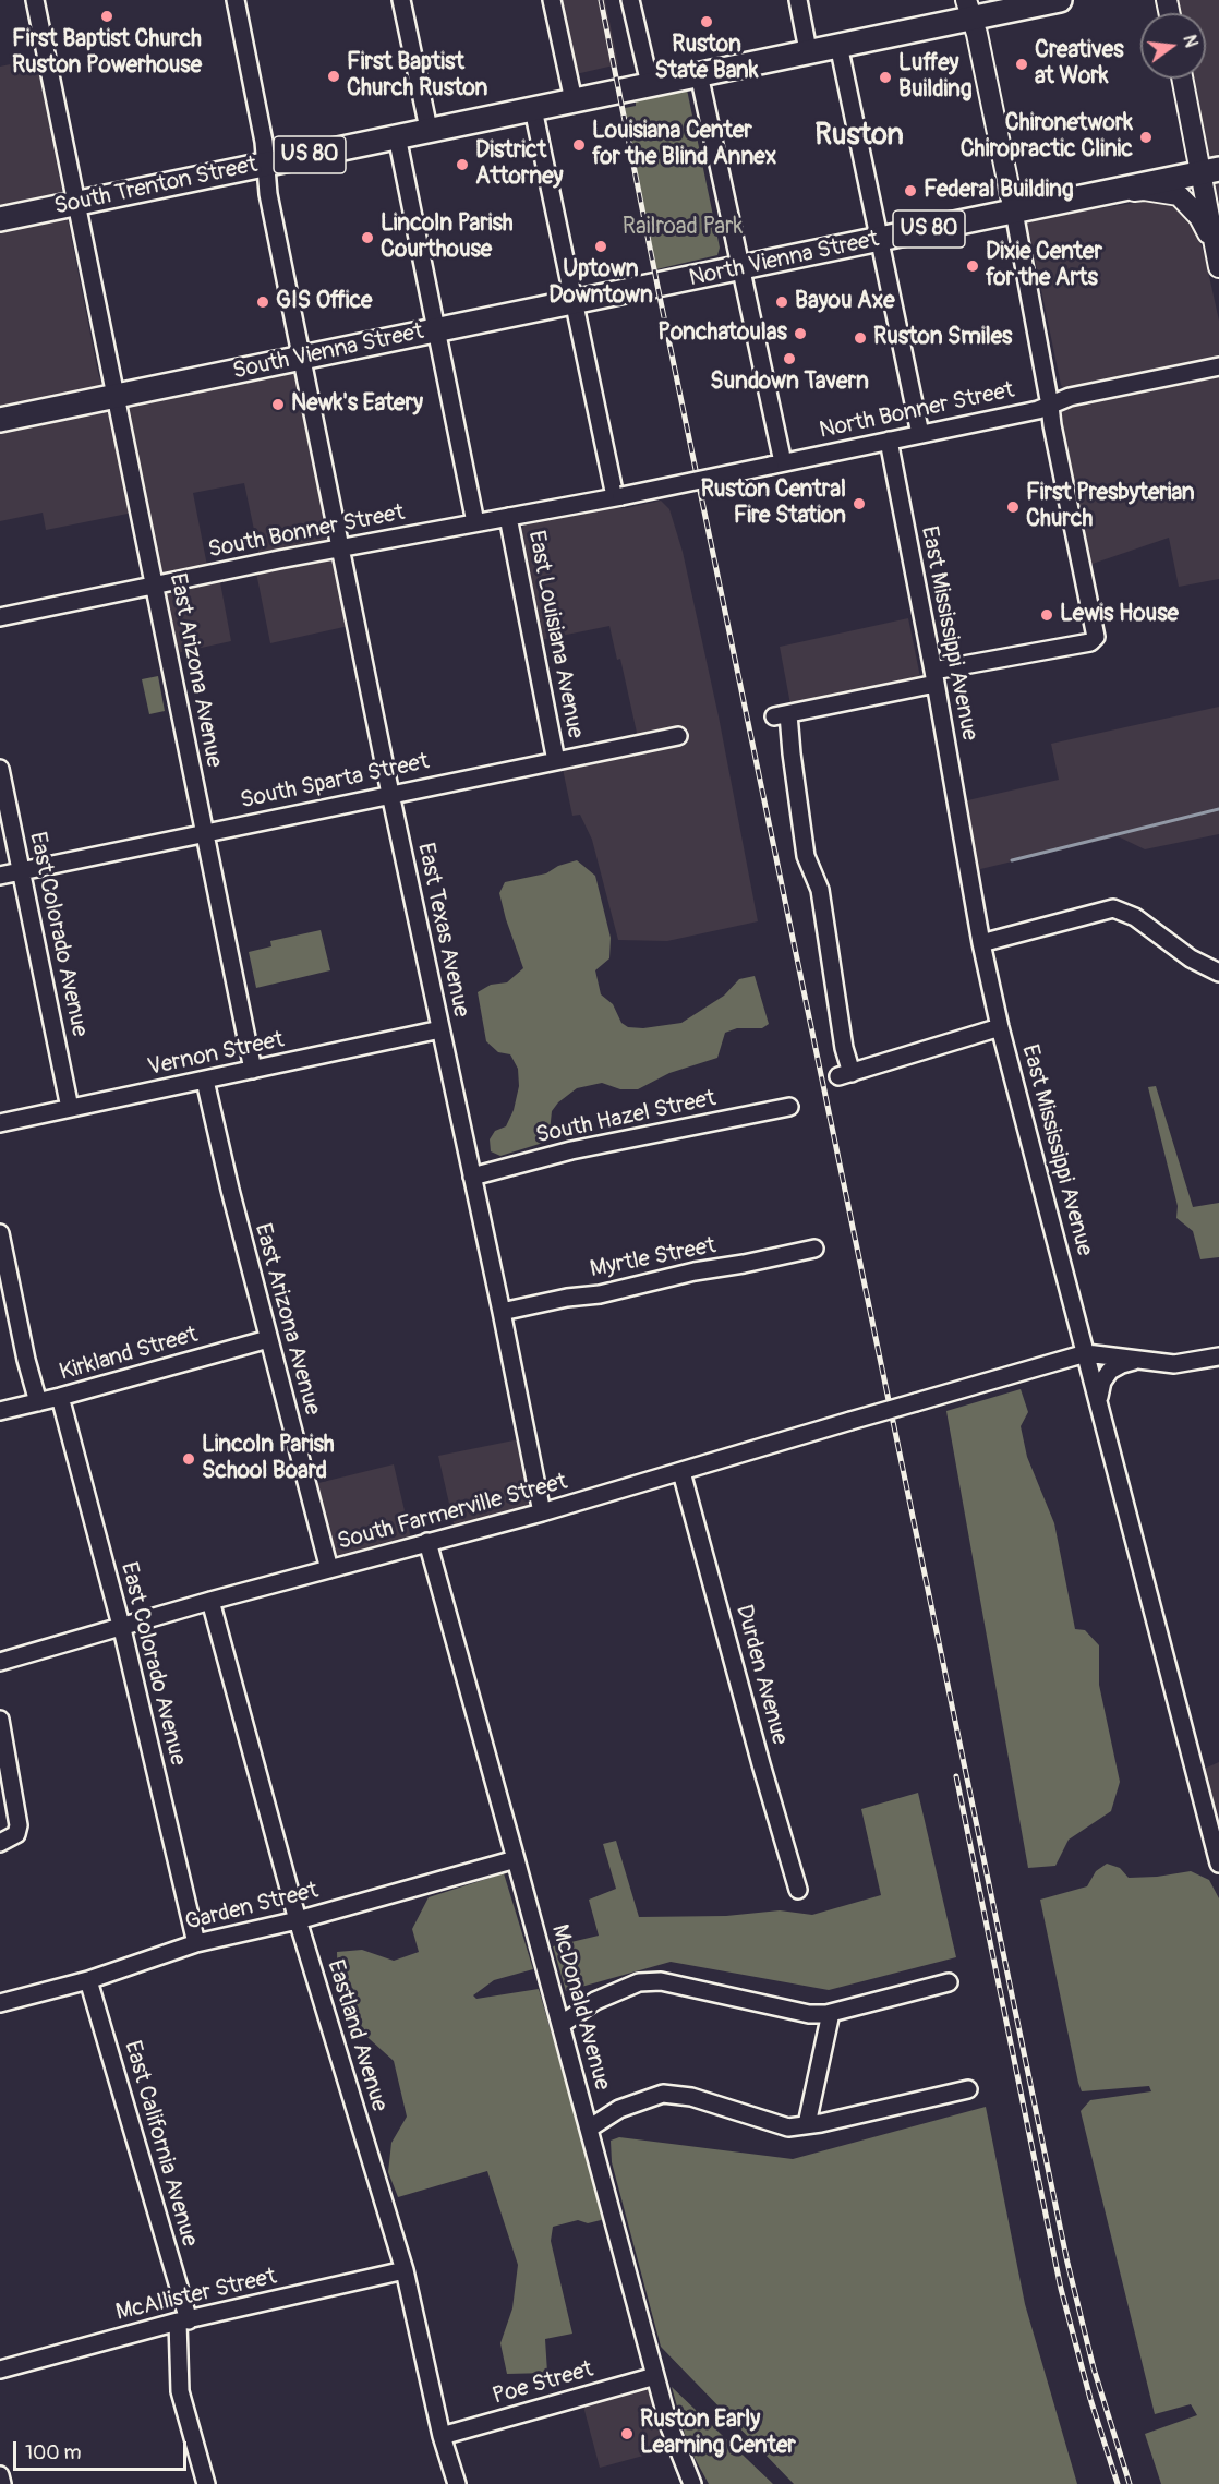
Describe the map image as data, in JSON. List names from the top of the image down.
{
  "streets": {
    "highway": [
      "US 80",
      "South Trenton Street",
      "North Vienna Street",
      "South Vienna Street"
    ],
    "street": [
      "North Bonner Street",
      "South Bonner Street",
      "East Mississippi Avenue",
      "East Louisiana Avenue",
      "East Arizona Avenue",
      "South Sparta Street",
      "East Texas Avenue",
      "East Colorado Avenue",
      "Vernon Street",
      "South Hazel Street",
      "Myrtle Street",
      "Kirkland Street",
      "South Farmerville Street",
      "Durden Avenue",
      "Garden Street",
      "McDonald Avenue",
      "Eastland Avenue",
      "East California Avenue",
      "McAllister Street",
      "Poe Street"
    ]
  },
  "crossings": [
    ["US 80", "South Trenton Street"],
    ["South Trenton Street", "East Arizona Avenue"],
    ["South Trenton Street", "East Texas Avenue"],
    ["North Vienna Street", "South Vienna Street"],
    ["South Vienna Street", "East Arizona Avenue"],
    ["South Vienna Street", "East Texas Avenue"],
    ["North Bonner Street", "South Bonner Street"],
    ["North Bonner Street", "East Mississippi Avenue"],
    ["South Bonner Street", "East Louisiana Avenue"],
    ["South Bonner Street", "East Arizona Avenue"],
    ["South Bonner Street", "East Texas Avenue"],
    ["East Mississippi Avenue", "South Farmerville Street"],
    ["East Louisiana Avenue", "South Sparta Street"],
    ["East Arizona Avenue", "South Sparta Street"],
    ["East Arizona Avenue", "Vernon Street"],
    ["East Arizona Avenue", "Kirkland Street"],
    ["East Arizona Avenue", "South Farmerville Street"],
    ["South Sparta Street", "East Texas Avenue"],
    ["South Sparta Street", "East Colorado Avenue"],
    ["East Texas Avenue", "Vernon Street"],
    ["East Texas Avenue", "South Hazel Street"],
    ["East Texas Avenue", "Myrtle Street"],
    ["East Texas Avenue", "South Farmerville Street"],
    ["East Colorado Avenue", "Vernon Street"],
    ["East Colorado Avenue", "Kirkland Street"],
    ["East Colorado Avenue", "South Farmerville Street"],
    ["East Colorado Avenue", "Garden Street"],
    ["South Farmerville Street", "Durden Avenue"],
    ["South Farmerville Street", "McDonald Avenue"],
    ["South Farmerville Street", "Eastland Avenue"],
    ["Garden Street", "McDonald Avenue"],
    ["Garden Street", "Eastland Avenue"],
    ["Garden Street", "East California Avenue"],
    ["McDonald Avenue", "Poe Street"],
    ["Eastland Avenue", "McAllister Street"],
    ["Eastland Avenue", "Poe Street"],
    ["East California Avenue", "McAllister Street"]
  ],
  "districts": ["Ruston"],
  "parks": ["Railroad Park"],
  "places": [
    "First Baptist Church Ruston Powerhouse",
    "Ruston State Bank",
    "Creatives at Work",
    "First Baptist Church Ruston",
    "Luffey Building",
    "Chironetwork Chiropractic Clinic",
    "Louisiana Center for the Blind Annex",
    "District Attorney",
    "Federal Building",
    "Lincoln Parish Courthouse",
    "Uptown Downtown",
    "Dixie Center for the Arts",
    "GIS Office",
    "Bayou Axe",
    "Ponchatoulas",
    "Ruston Smiles",
    "Sundown Tavern",
    "Newk's Eatery",
    "Ruston Central Fire Station",
    "First Presbyterian Church",
    "Lewis House",
    "Lincoln Parish School Board",
    "Ruston Early Learning Center"
  ],
  "scale_bar": "100 m",
  "north": "right"
}
